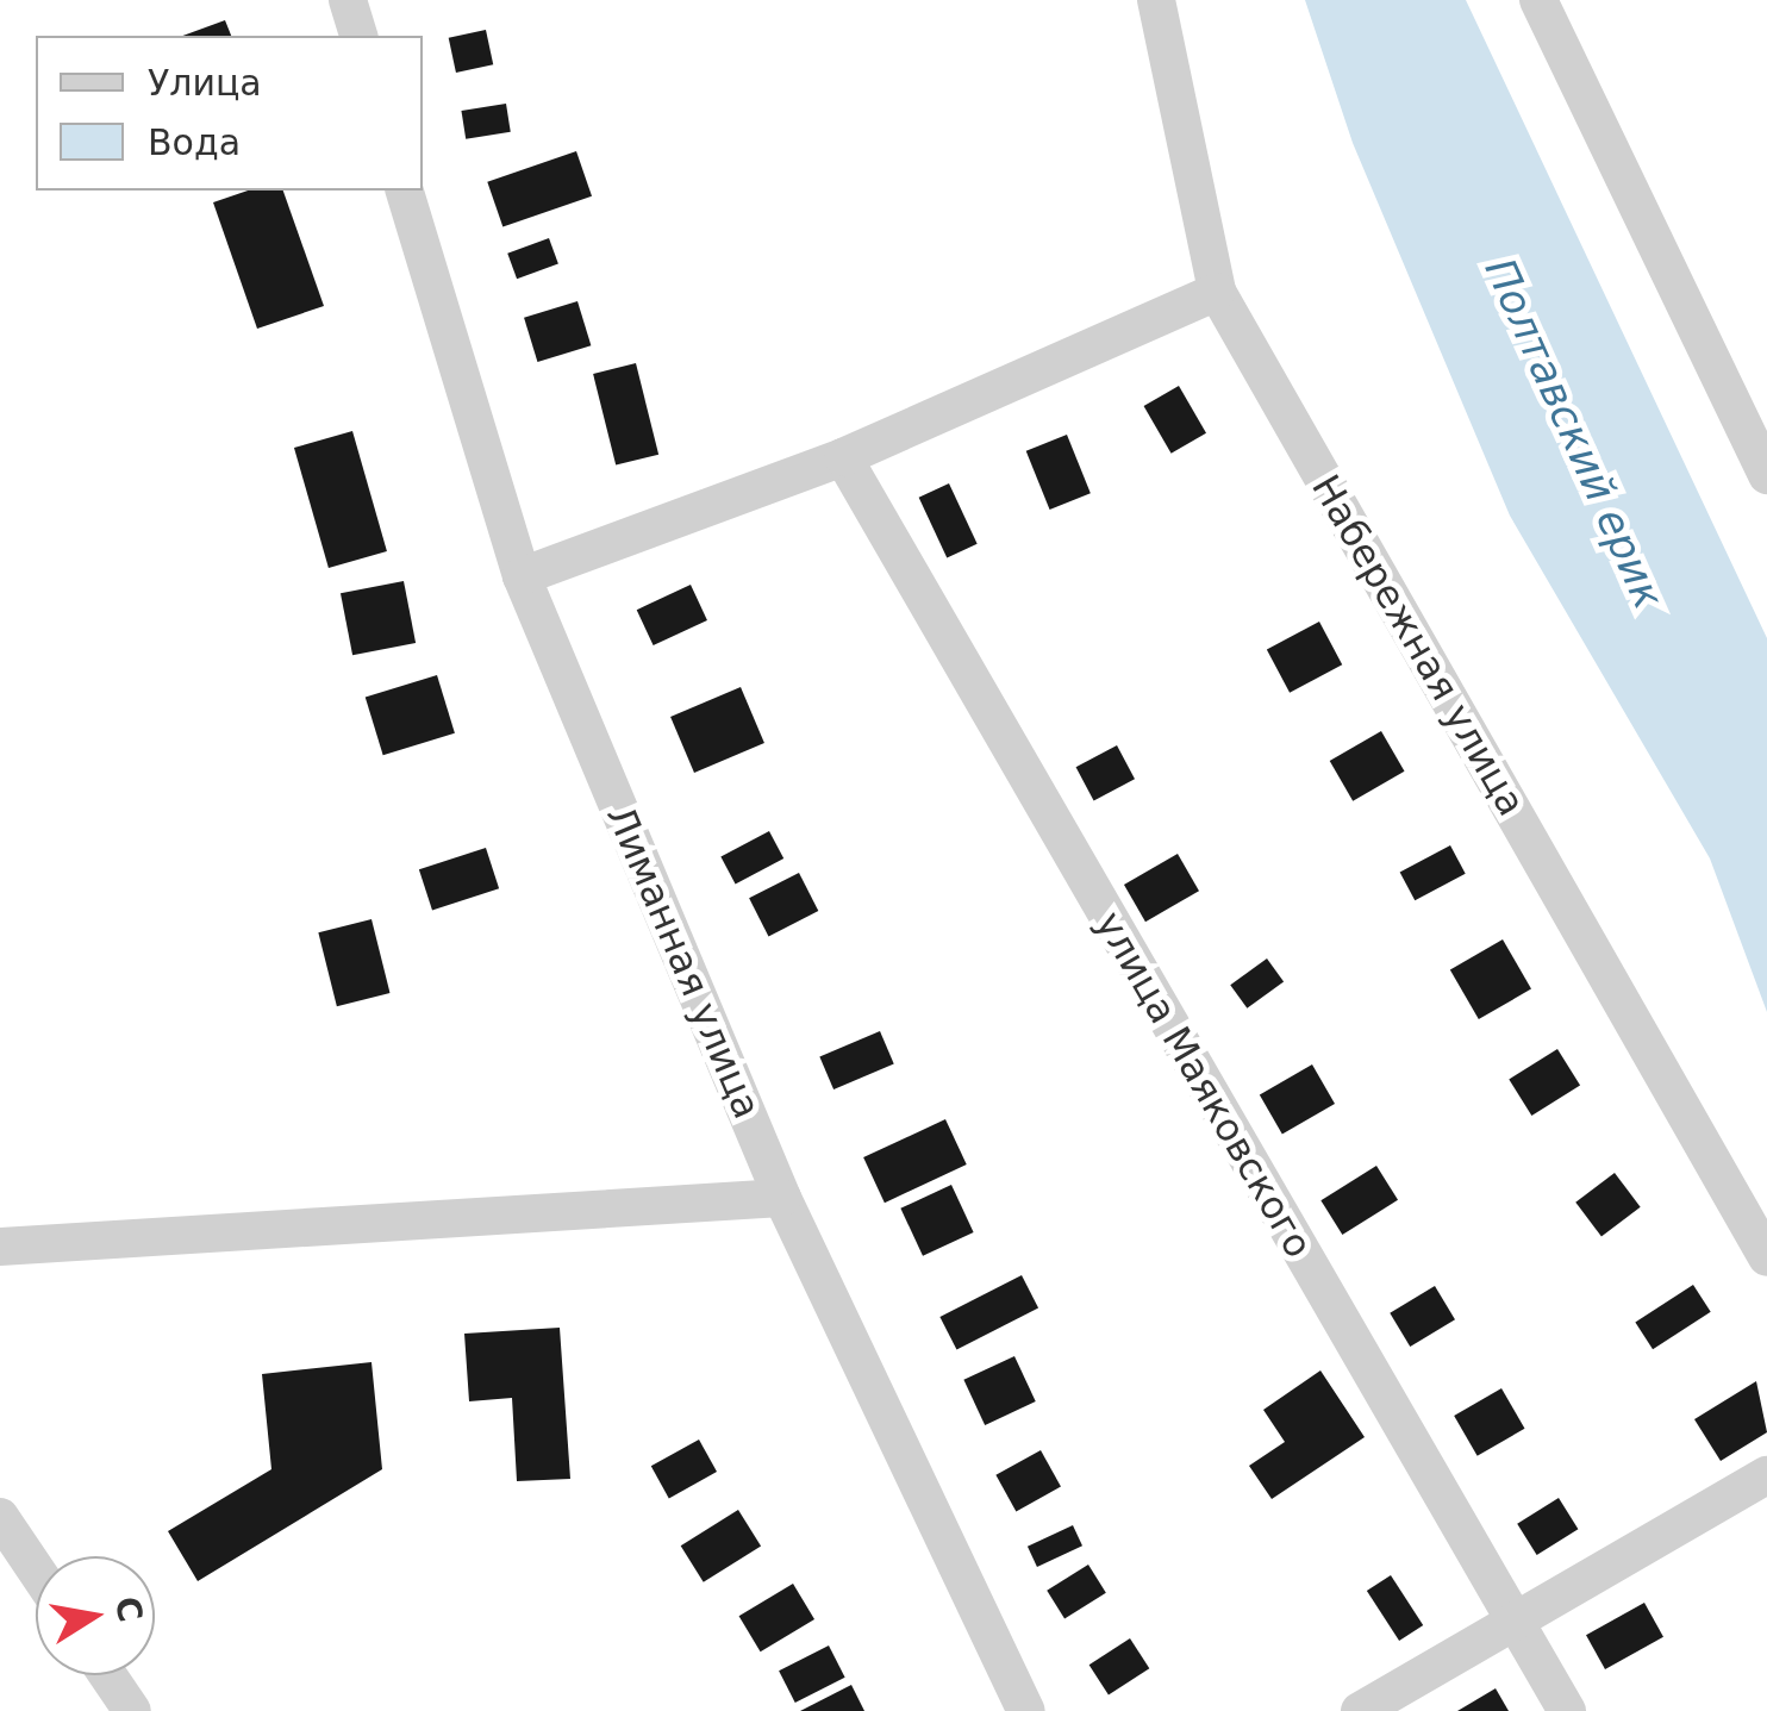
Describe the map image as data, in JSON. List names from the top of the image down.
{
  "streets": {
    "street": ["Набережная улица", "Лиманная улица", "улица Маяковского"]
  },
  "water": ["Полтавский ерик"],
  "legend": ["Улица", "Вода"],
  "north": "right"
}
